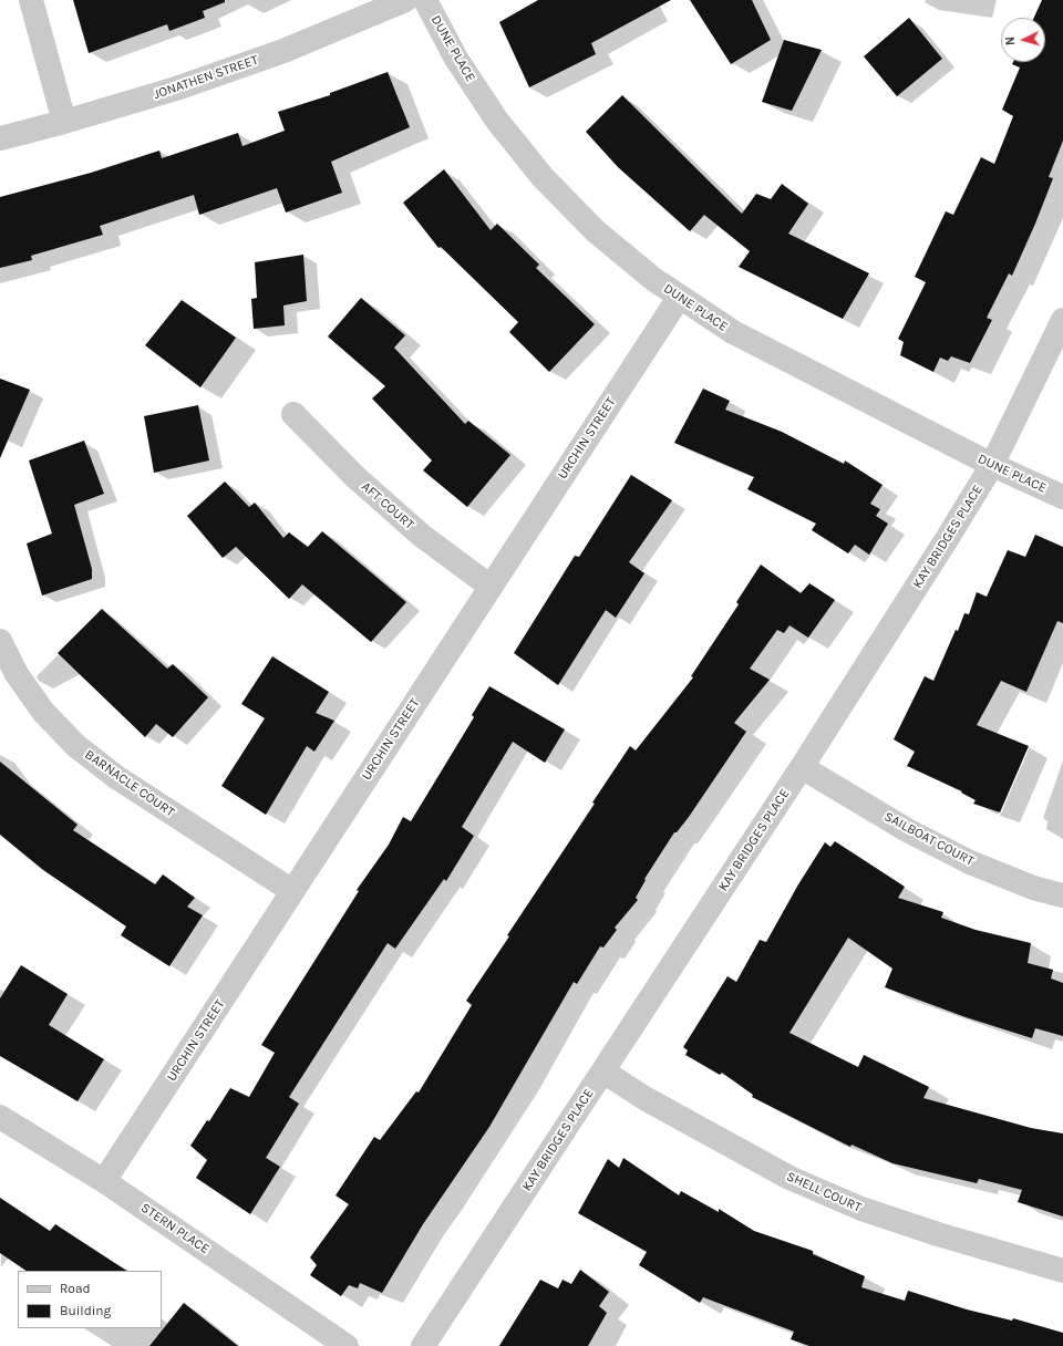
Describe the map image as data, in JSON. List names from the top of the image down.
{
  "streets": {
    "street": [
      "DUNE PLACE",
      "JONATHEN STREET",
      "URCHIN STREET",
      "AFT COURT",
      "KAY BRIDGES PLACE",
      "BARNACLE COURT",
      "SAILBOAT COURT",
      "SHELL COURT",
      "STERN PLACE"
    ]
  },
  "crossings": [
    ["DUNE PLACE", "URCHIN STREET"],
    ["DUNE PLACE", "KAY BRIDGES PLACE"],
    ["URCHIN STREET", "AFT COURT"],
    ["URCHIN STREET", "BARNACLE COURT"],
    ["URCHIN STREET", "STERN PLACE"],
    ["KAY BRIDGES PLACE", "SAILBOAT COURT"],
    ["KAY BRIDGES PLACE", "SHELL COURT"]
  ],
  "legend": ["Road", "Building"],
  "north": "left"
}
